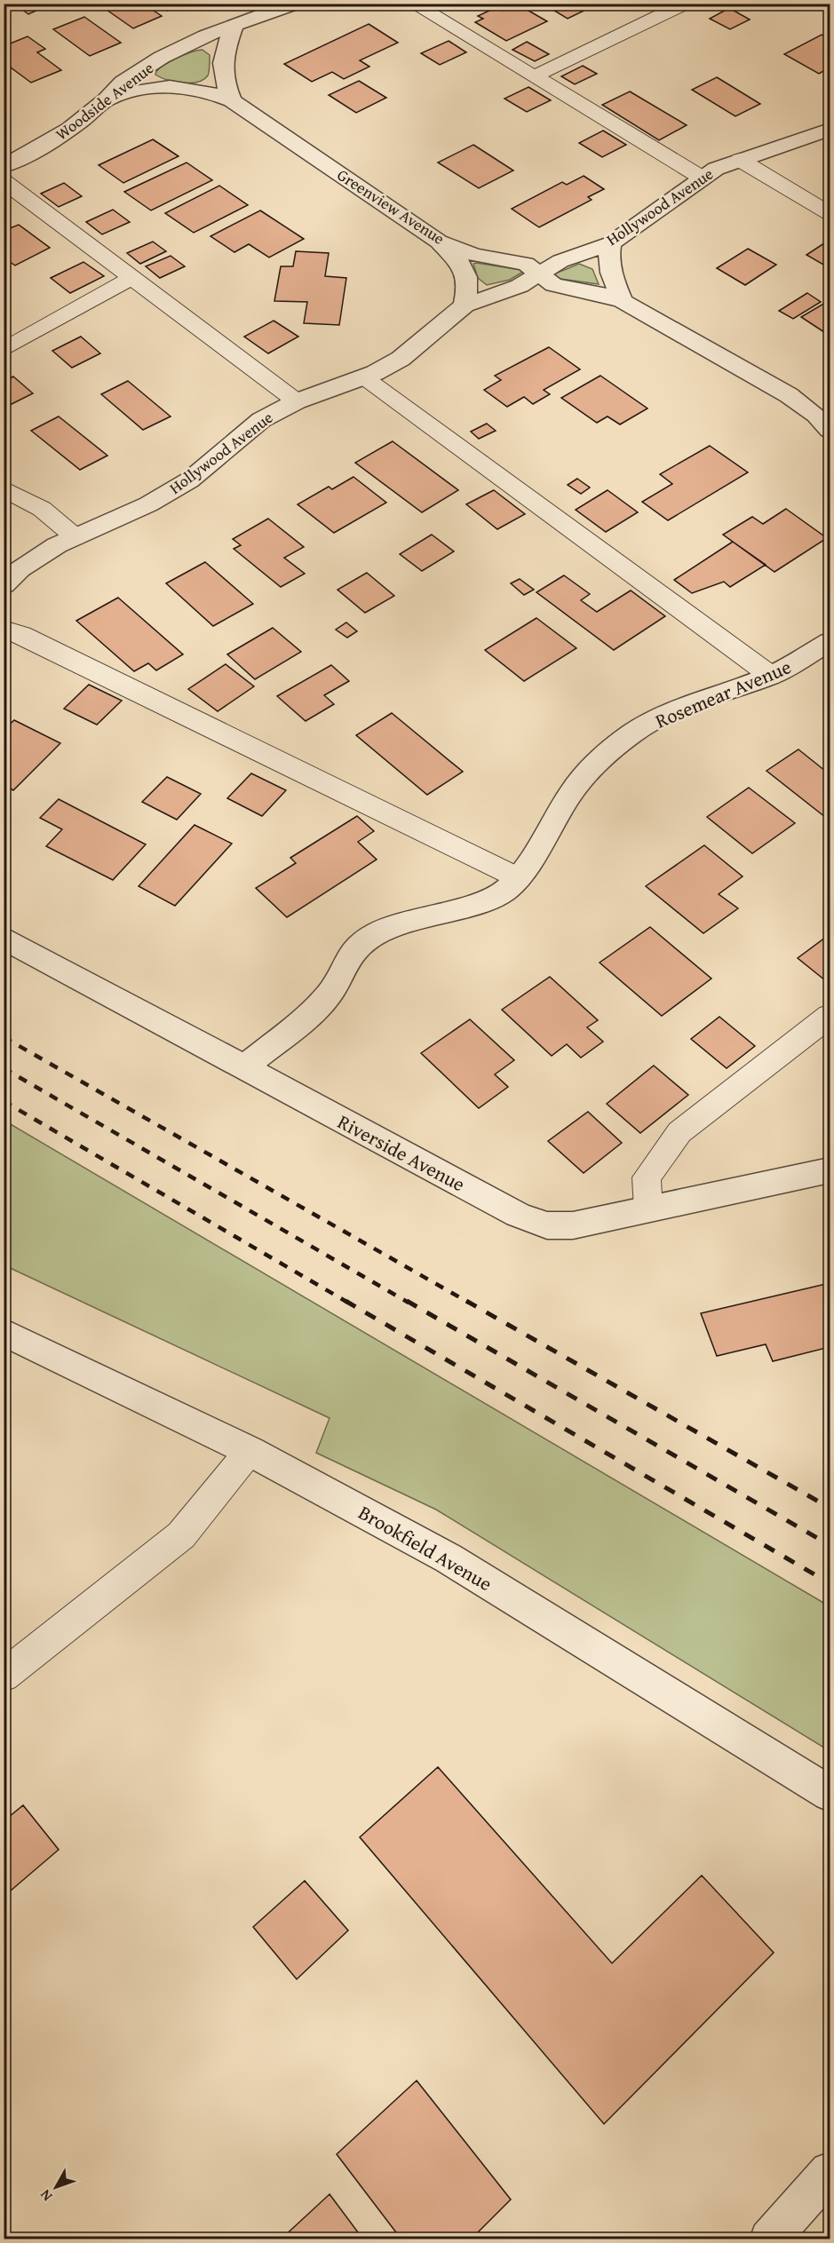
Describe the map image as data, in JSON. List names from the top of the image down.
{
  "streets": {
    "street": [
      "Woodside Avenue",
      "Greenview Avenue",
      "Hollywood Avenue",
      "Rosemear Avenue",
      "Riverside Avenue",
      "Brookfield Avenue"
    ]
  },
  "crossings": [
    ["Woodside Avenue", "Greenview Avenue"],
    ["Greenview Avenue", "Hollywood Avenue"],
    ["Rosemear Avenue", "Riverside Avenue"]
  ],
  "north": "bottom left"
}
